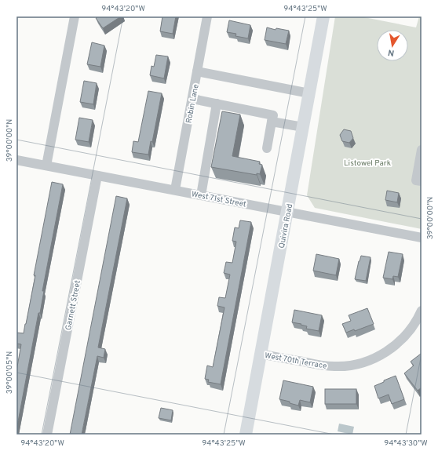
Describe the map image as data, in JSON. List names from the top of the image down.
{
  "streets": {
    "main road": ["Quivira Road"],
    "street": [
      "Robin Lane",
      "West 71st Street",
      "Garnett Street",
      "West 70th Terrace"
    ]
  },
  "crossings": [
    ["Robin Lane", "West 71st Street"],
    ["West 71st Street", "Quivira Road"],
    ["West 71st Street", "Garnett Street"],
    ["Quivira Road", "West 70th Terrace"]
  ],
  "parks": ["Listowel Park"],
  "north": "bottom",
  "coordinates": [
    "94°43'20\"W",
    "94°43'25\"W",
    "39°00'00\"N",
    "39°00'05\"N",
    "94°43'30\"W"
  ]
}
